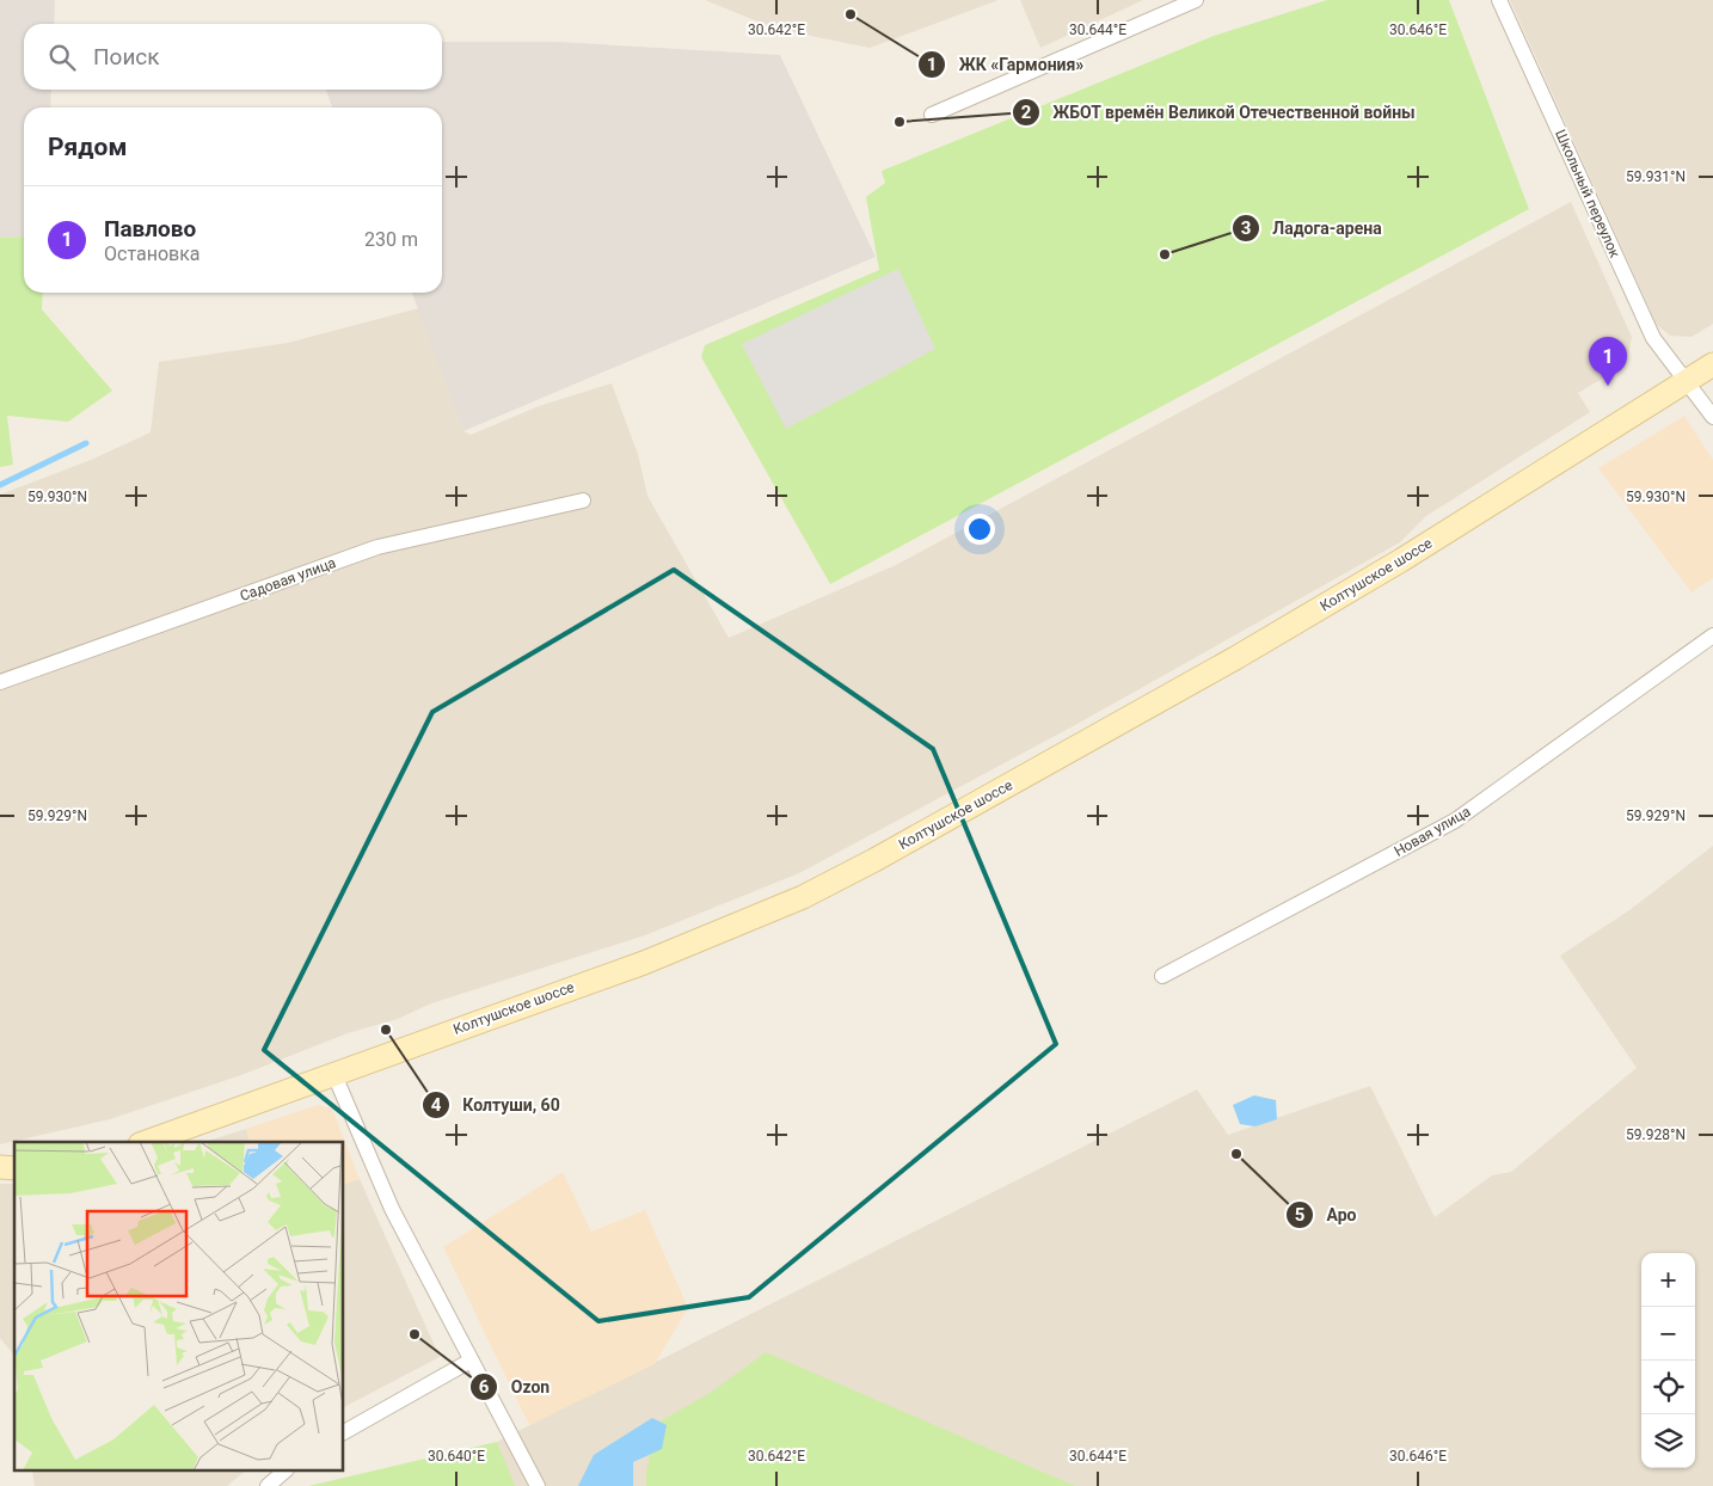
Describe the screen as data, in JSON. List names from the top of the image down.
{
  "streets": {
    "main road": ["Колтушское шоссе"],
    "street": ["Школьный переулок", "Садовая улица", "Новая улица"]
  },
  "crossings": [
    ["Школьный переулок", "Колтушское шоссе"]
  ],
  "places": [
    "ЖК «Гармония»",
    "ЖБОТ времён Великой Отечественной войны",
    "Ладога-арена",
    "Колтуши, 60",
    "Аро",
    "Ozon"
  ],
  "page": {
    "search": "Поиск",
    "heading": "Рядом",
    "list": [
      {
        "mark": "1",
        "name": "Павлово",
        "note": "Остановка",
        "value": "230 m"
      }
    ],
    "pins": "1",
    "map_buttons": ["+", "−"]
  },
  "coordinates": [
    "30.642°E",
    "30.644°E",
    "30.646°E",
    "59.931°N",
    "59.930°N",
    "59.929°N",
    "59.928°N",
    "30.640°E"
  ]
}
